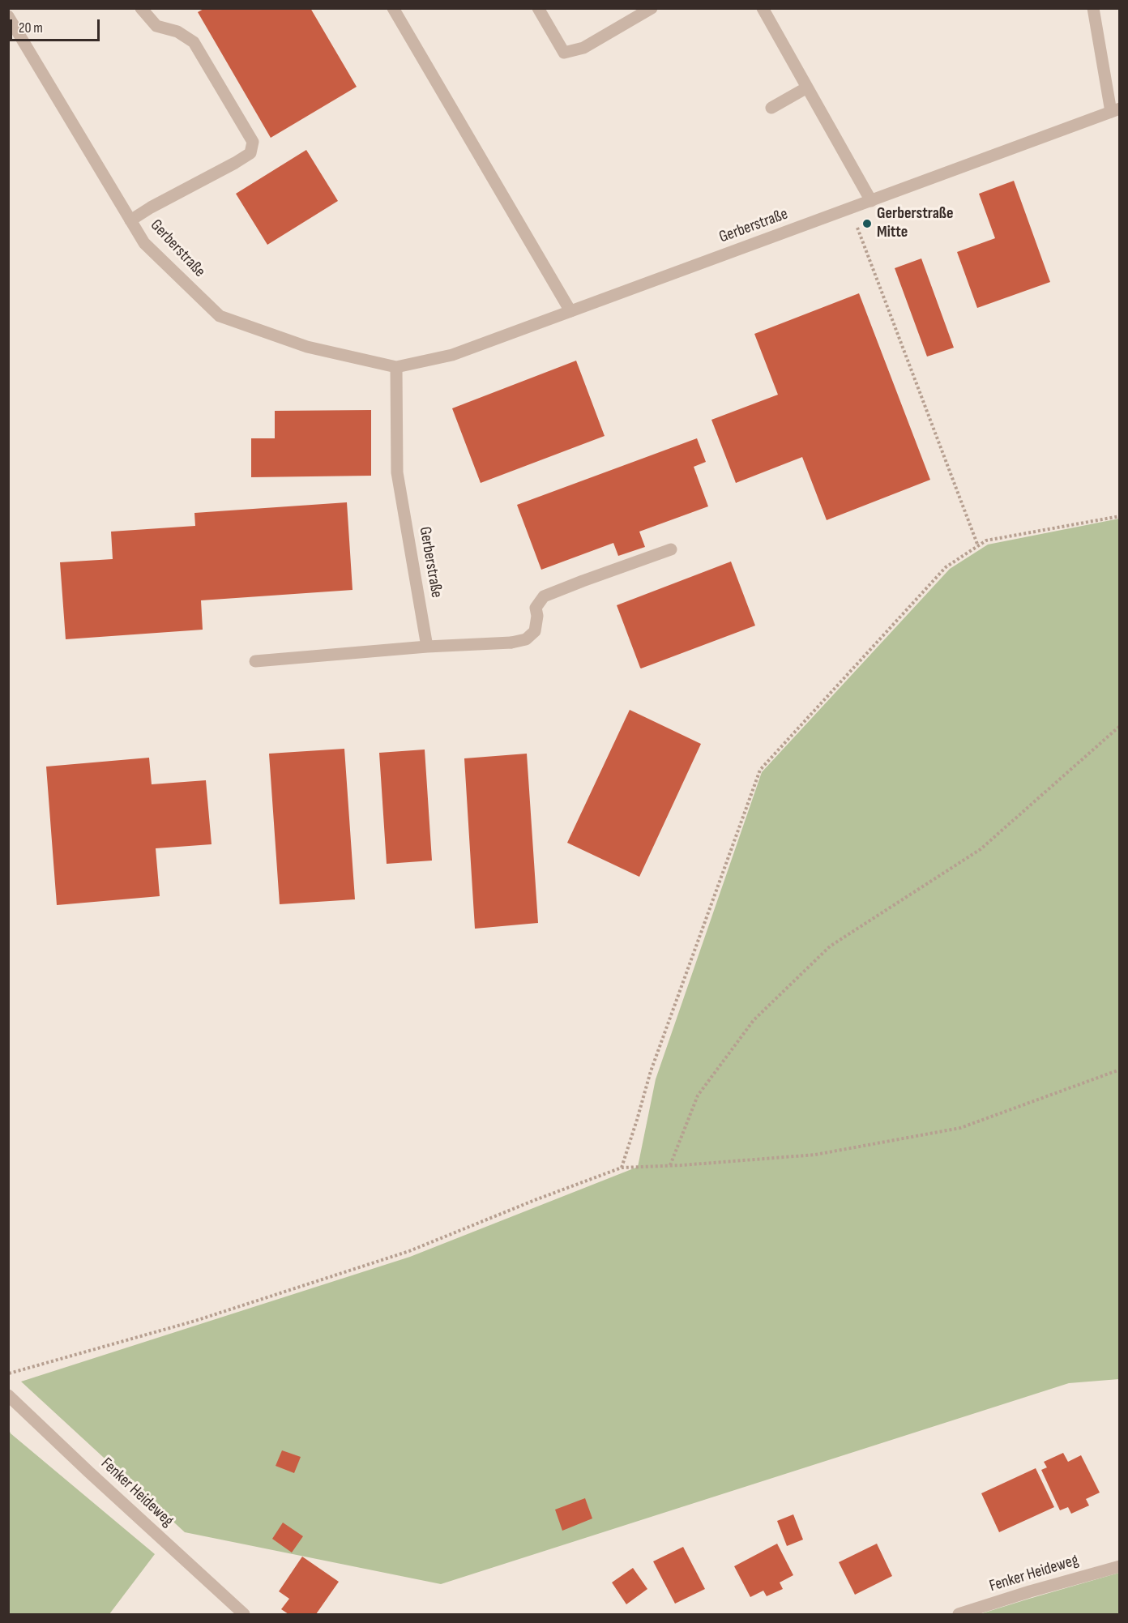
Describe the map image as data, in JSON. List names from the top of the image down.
{
  "streets": {
    "street": ["Gerberstraße", "Fenker Heideweg"]
  },
  "places": ["Gerberstraße Mitte"],
  "scale_bar": "20 m"
}
